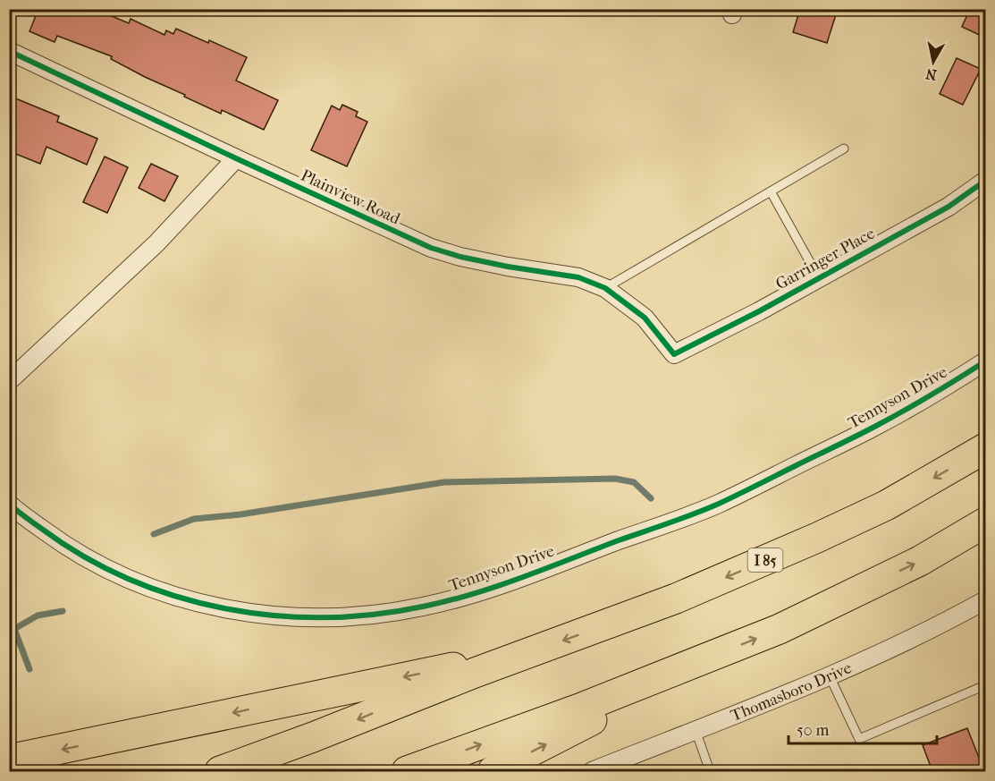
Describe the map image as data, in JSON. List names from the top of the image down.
{
  "streets": {
    "highway": ["I 85"],
    "street": [
      "Plainview Road",
      "Garringer Place",
      "Tennyson Drive",
      "Thomasboro Drive"
    ]
  },
  "crossings": [
    ["Plainview Road", "Garringer Place"]
  ],
  "scale_bar": "50 m",
  "north": "bottom"
}
